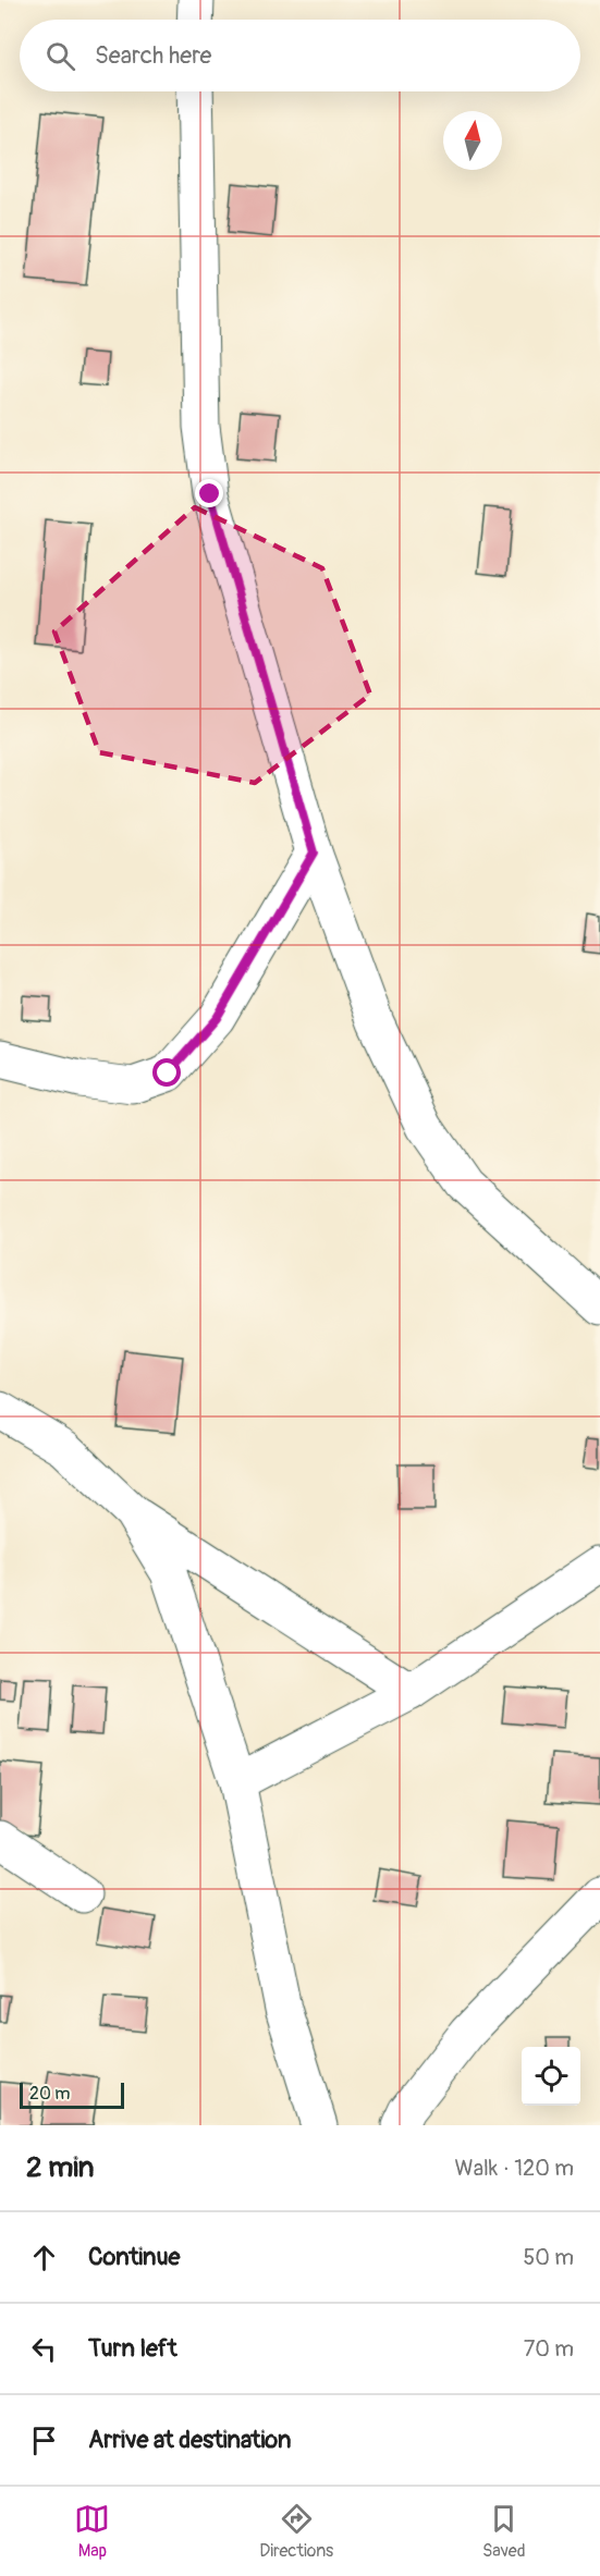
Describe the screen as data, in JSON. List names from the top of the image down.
{
  "scale_bar": "20 m",
  "north": "top",
  "page": {
    "search": "Search here",
    "scale": "20 m",
    "heading": ["2 min", "Walk · 120 m"],
    "list": [
      ["Continue", "50 m"],
      ["Turn left", "70 m"],
      "Arrive at destination"
    ],
    "nav": ["Map", "Directions", "Saved"]
  }
}
